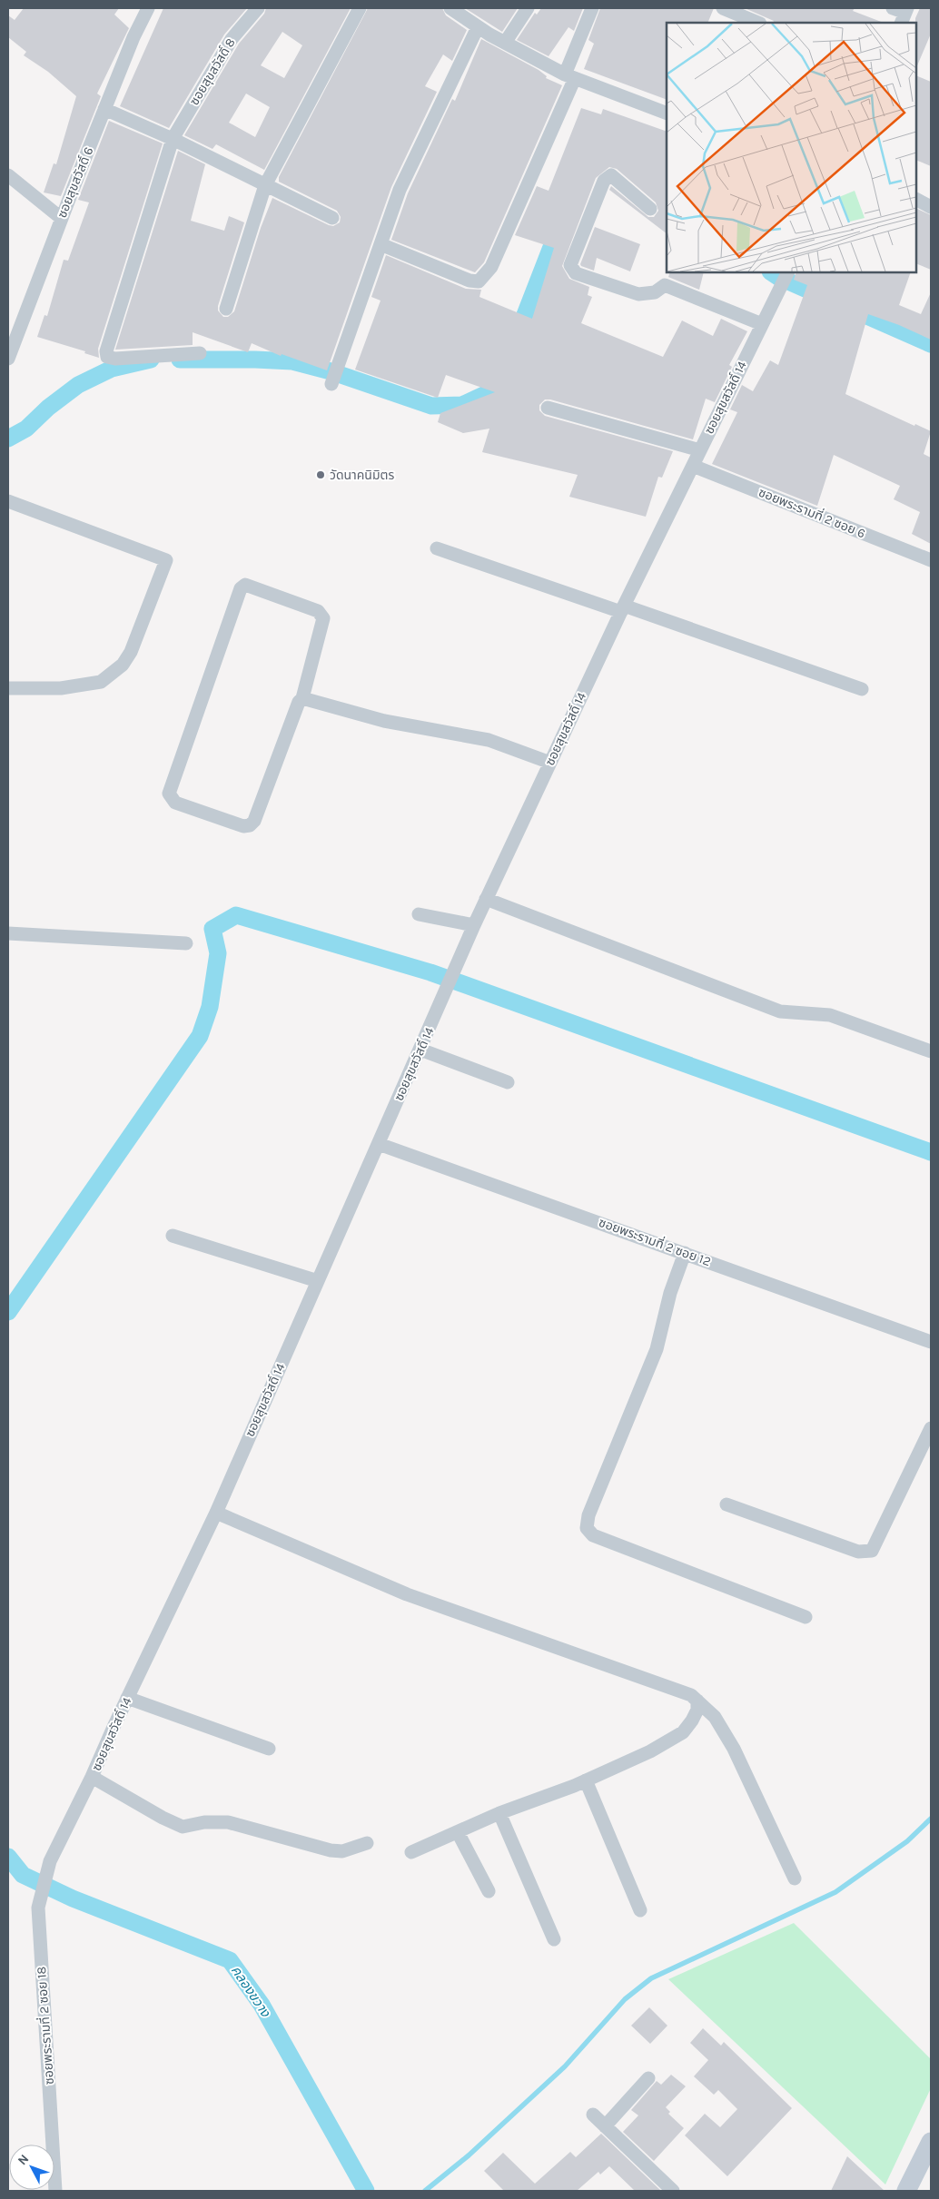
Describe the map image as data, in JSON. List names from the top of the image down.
{
  "streets": {
    "street": [
      "ซอยสุขสวัสดิ์ 8",
      "ซอยสุขสวัสดิ์ 6",
      "ซอยสุขสวัสดิ์ 14",
      "ซอยพระรามที่ 2 ซอย 6",
      "ซอยพระรามที่ 2 ซอย 12",
      "ซอยพระรามที่ 2 ซอย 18"
    ]
  },
  "crossings": [
    ["ซอยสุขสวัสดิ์ 14", "ซอยพระรามที่ 2 ซอย 6"],
    ["ซอยสุขสวัสดิ์ 14", "ซอยพระรามที่ 2 ซอย 12"],
    ["ซอยสุขสวัสดิ์ 14", "ซอยพระรามที่ 2 ซอย 18"]
  ],
  "water": ["คลองขวาง"],
  "places": ["วัดนาคนิมิตร"],
  "north": "top left"
}
